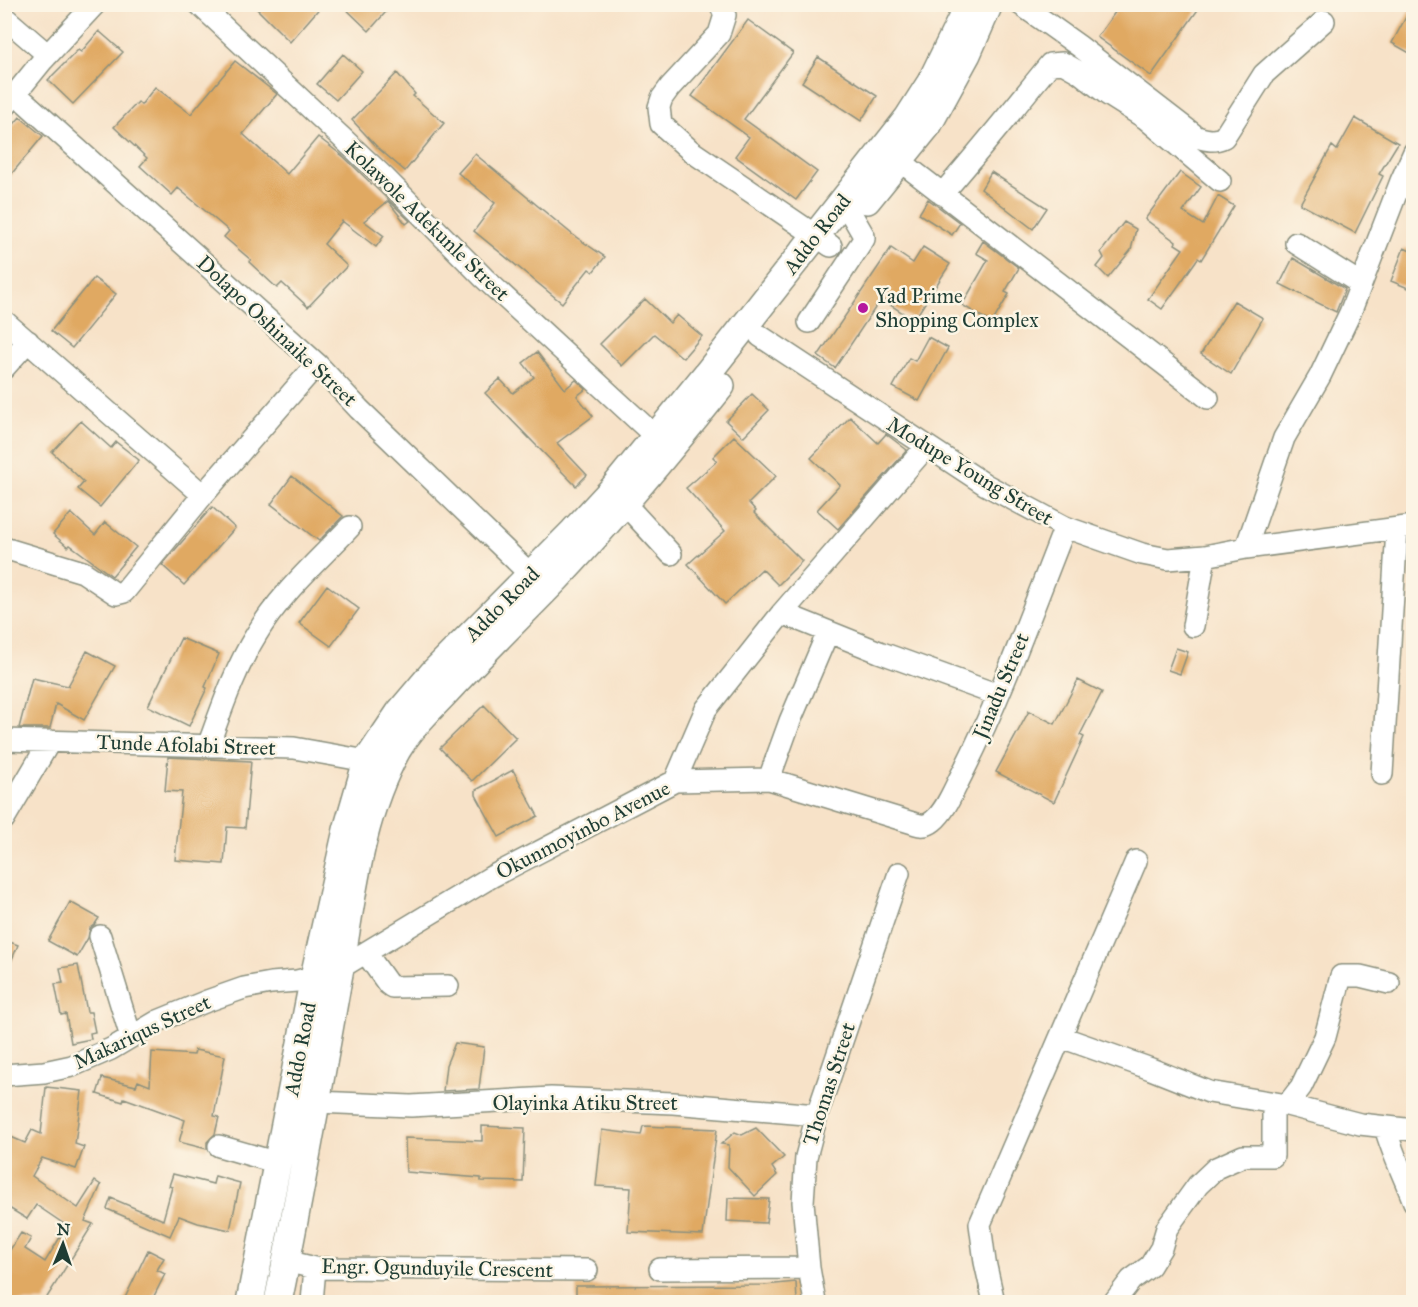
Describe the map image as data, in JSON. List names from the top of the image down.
{
  "streets": {
    "main road": ["Addo Road"],
    "street": [
      "Kolawole Adekunle Street",
      "Dolapo Oshinaike Street",
      "Modupe Young Street",
      "Jinadu Street",
      "Tunde Afolabi Street",
      "Okunmoyinbo Avenue",
      "Makariqus Street",
      "Thomas Street",
      "Olayinka Atiku Street",
      "Engr. Ogunduyile Crescent"
    ]
  },
  "crossings": [
    ["Kolawole Adekunle Street", "Addo Road"],
    ["Addo Road", "Dolapo Oshinaike Street"],
    ["Addo Road", "Modupe Young Street"],
    ["Addo Road", "Tunde Afolabi Street"],
    ["Addo Road", "Okunmoyinbo Avenue"],
    ["Addo Road", "Makariqus Street"],
    ["Addo Road", "Olayinka Atiku Street"],
    ["Addo Road", "Engr. Ogunduyile Crescent"],
    ["Modupe Young Street", "Jinadu Street"],
    ["Jinadu Street", "Okunmoyinbo Avenue"],
    ["Thomas Street", "Olayinka Atiku Street"]
  ],
  "places": ["Yad Prime Shopping Complex"],
  "north": "top"
}
